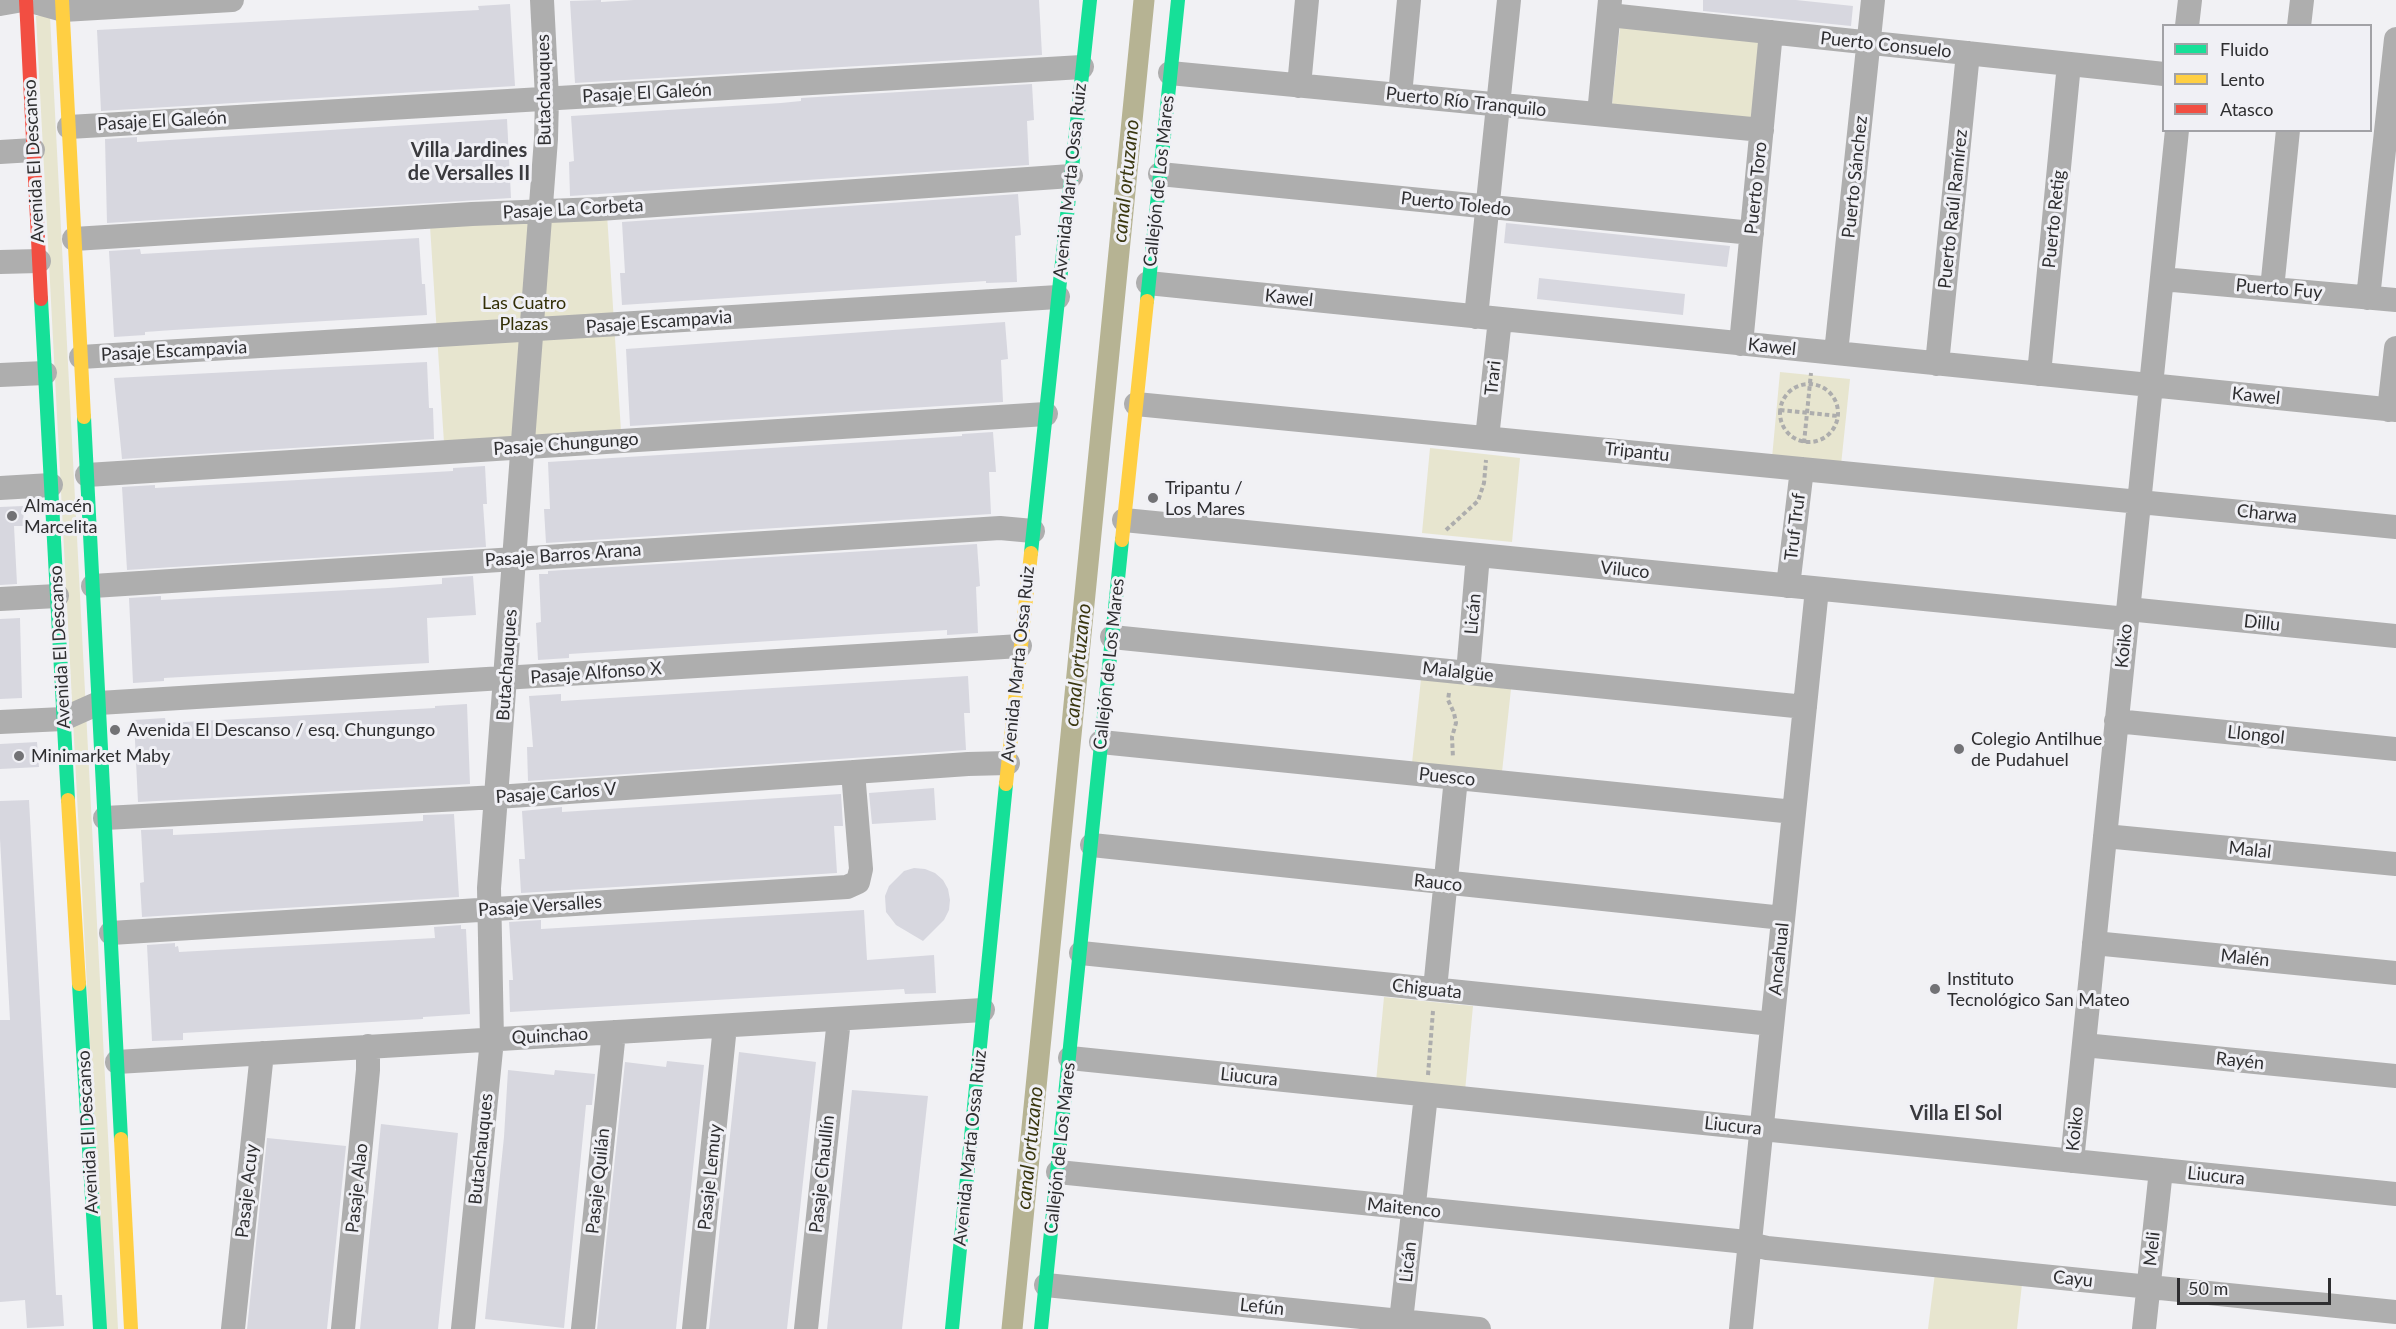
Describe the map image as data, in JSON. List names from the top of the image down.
{
  "streets": {
    "street": [
      "Puerto Consuelo",
      "Butachauques",
      "Pasaje El Galeón",
      "Puerto Río Tranquilo",
      "Avenida El Descanso",
      "Puerto Sánchez",
      "Avenida Marta Ossa Ruiz",
      "Callejón de Los Mares",
      "Puerto Toro",
      "Puerto Toledo",
      "Pasaje La Corbeta",
      "Puerto Raúl Ramírez",
      "Puerto Retig",
      "Puerto Fuy",
      "Kawel",
      "Pasaje Escampavia",
      "Trari",
      "Pasaje Chungungo",
      "Tripantu",
      "Charwa",
      "Truf Truf",
      "Pasaje Barros Arana",
      "Viluco",
      "Licán",
      "Dillu",
      "Koiko",
      "Malalgüe",
      "Pasaje Alfonso X",
      "Llongol",
      "Puesco",
      "Pasaje Carlos V",
      "Malal",
      "Rauco",
      "Pasaje Versalles",
      "Malén",
      "Ancahual",
      "Chiguata",
      "Quinchao",
      "Rayén",
      "Liucura",
      "Pasaje Chaullín",
      "Pasaje Lemuy",
      "Pasaje Quilán",
      "Pasaje Alao",
      "Pasaje Acuy",
      "Maitenco",
      "Meli",
      "Cayu",
      "Lefún"
    ]
  },
  "crossings": [
    ["Puerto Consuelo", "Puerto Sánchez"],
    ["Puerto Consuelo", "Puerto Toro"],
    ["Puerto Consuelo", "Puerto Raúl Ramírez"],
    ["Puerto Consuelo", "Puerto Retig"],
    ["Butachauques", "Pasaje El Galeón"],
    ["Butachauques", "Pasaje La Corbeta"],
    ["Butachauques", "Pasaje Escampavia"],
    ["Butachauques", "Pasaje Chungungo"],
    ["Butachauques", "Pasaje Barros Arana"],
    ["Butachauques", "Pasaje Alfonso X"],
    ["Butachauques", "Pasaje Carlos V"],
    ["Butachauques", "Pasaje Versalles"],
    ["Butachauques", "Quinchao"],
    ["Pasaje El Galeón", "Avenida El Descanso"],
    ["Pasaje El Galeón", "Avenida Marta Ossa Ruiz"],
    ["Puerto Río Tranquilo", "Callejón de Los Mares"],
    ["Puerto Río Tranquilo", "Puerto Toro"],
    ["Avenida El Descanso", "Pasaje La Corbeta"],
    ["Avenida El Descanso", "Pasaje Escampavia"],
    ["Avenida El Descanso", "Pasaje Chungungo"],
    ["Avenida El Descanso", "Pasaje Barros Arana"],
    ["Avenida El Descanso", "Pasaje Alfonso X"],
    ["Avenida El Descanso", "Pasaje Carlos V"],
    ["Avenida El Descanso", "Pasaje Versalles"],
    ["Avenida El Descanso", "Quinchao"],
    ["Puerto Sánchez", "Kawel"],
    ["Avenida Marta Ossa Ruiz", "Pasaje La Corbeta"],
    ["Avenida Marta Ossa Ruiz", "Pasaje Escampavia"],
    ["Avenida Marta Ossa Ruiz", "Pasaje Chungungo"],
    ["Avenida Marta Ossa Ruiz", "Pasaje Barros Arana"],
    ["Avenida Marta Ossa Ruiz", "Pasaje Alfonso X"],
    ["Avenida Marta Ossa Ruiz", "Pasaje Carlos V"],
    ["Avenida Marta Ossa Ruiz", "Quinchao"],
    ["Callejón de Los Mares", "Puerto Toledo"],
    ["Callejón de Los Mares", "Kawel"],
    ["Callejón de Los Mares", "Tripantu"],
    ["Callejón de Los Mares", "Viluco"],
    ["Callejón de Los Mares", "Malalgüe"],
    ["Callejón de Los Mares", "Puesco"],
    ["Callejón de Los Mares", "Rauco"],
    ["Callejón de Los Mares", "Chiguata"],
    ["Callejón de Los Mares", "Liucura"],
    ["Callejón de Los Mares", "Maitenco"],
    ["Callejón de Los Mares", "Lefún"],
    ["Puerto Toro", "Puerto Toledo"],
    ["Puerto Toro", "Kawel"],
    ["Puerto Raúl Ramírez", "Kawel"],
    ["Puerto Retig", "Kawel"],
    ["Puerto Fuy", "Koiko"],
    ["Kawel", "Trari"],
    ["Kawel", "Koiko"],
    ["Trari", "Tripantu"],
    ["Tripantu", "Charwa"],
    ["Tripantu", "Truf Truf"],
    ["Tripantu", "Koiko"],
    ["Charwa", "Koiko"],
    ["Truf Truf", "Viluco"],
    ["Viluco", "Licán"],
    ["Viluco", "Dillu"],
    ["Viluco", "Koiko"],
    ["Viluco", "Ancahual"],
    ["Licán", "Malalgüe"],
    ["Licán", "Liucura"],
    ["Licán", "Maitenco"],
    ["Licán", "Lefún"],
    ["Dillu", "Koiko"],
    ["Koiko", "Llongol"],
    ["Koiko", "Malal"],
    ["Koiko", "Malén"],
    ["Koiko", "Rayén"],
    ["Koiko", "Liucura"],
    ["Malalgüe", "Ancahual"],
    ["Puesco", "Ancahual"],
    ["Pasaje Carlos V", "Pasaje Versalles"],
    ["Rauco", "Ancahual"],
    ["Ancahual", "Chiguata"],
    ["Ancahual", "Liucura"],
    ["Ancahual", "Maitenco"],
    ["Ancahual", "Cayu"],
    ["Quinchao", "Pasaje Chaullín"],
    ["Quinchao", "Pasaje Lemuy"],
    ["Quinchao", "Pasaje Quilán"],
    ["Quinchao", "Pasaje Alao"],
    ["Quinchao", "Pasaje Acuy"],
    ["Liucura", "Meli"],
    ["Maitenco", "Cayu"],
    ["Meli", "Cayu"]
  ],
  "districts": ["Villa Jardines de Versalles II", "Villa El Sol"],
  "water": ["canal ortuzano"],
  "parks": ["Las Cuatro Plazas"],
  "places": [
    "Tripantu / Los Mares",
    "Almacén Marcelita",
    "Avenida El Descanso / esq. Chungungo",
    "Colegio Antilhue de Pudahuel",
    "Minimarket Maby",
    "Instituto Tecnológico San Mateo"
  ],
  "legend": ["Fluido", "Lento", "Atasco"],
  "scale_bar": "50 m"
}
